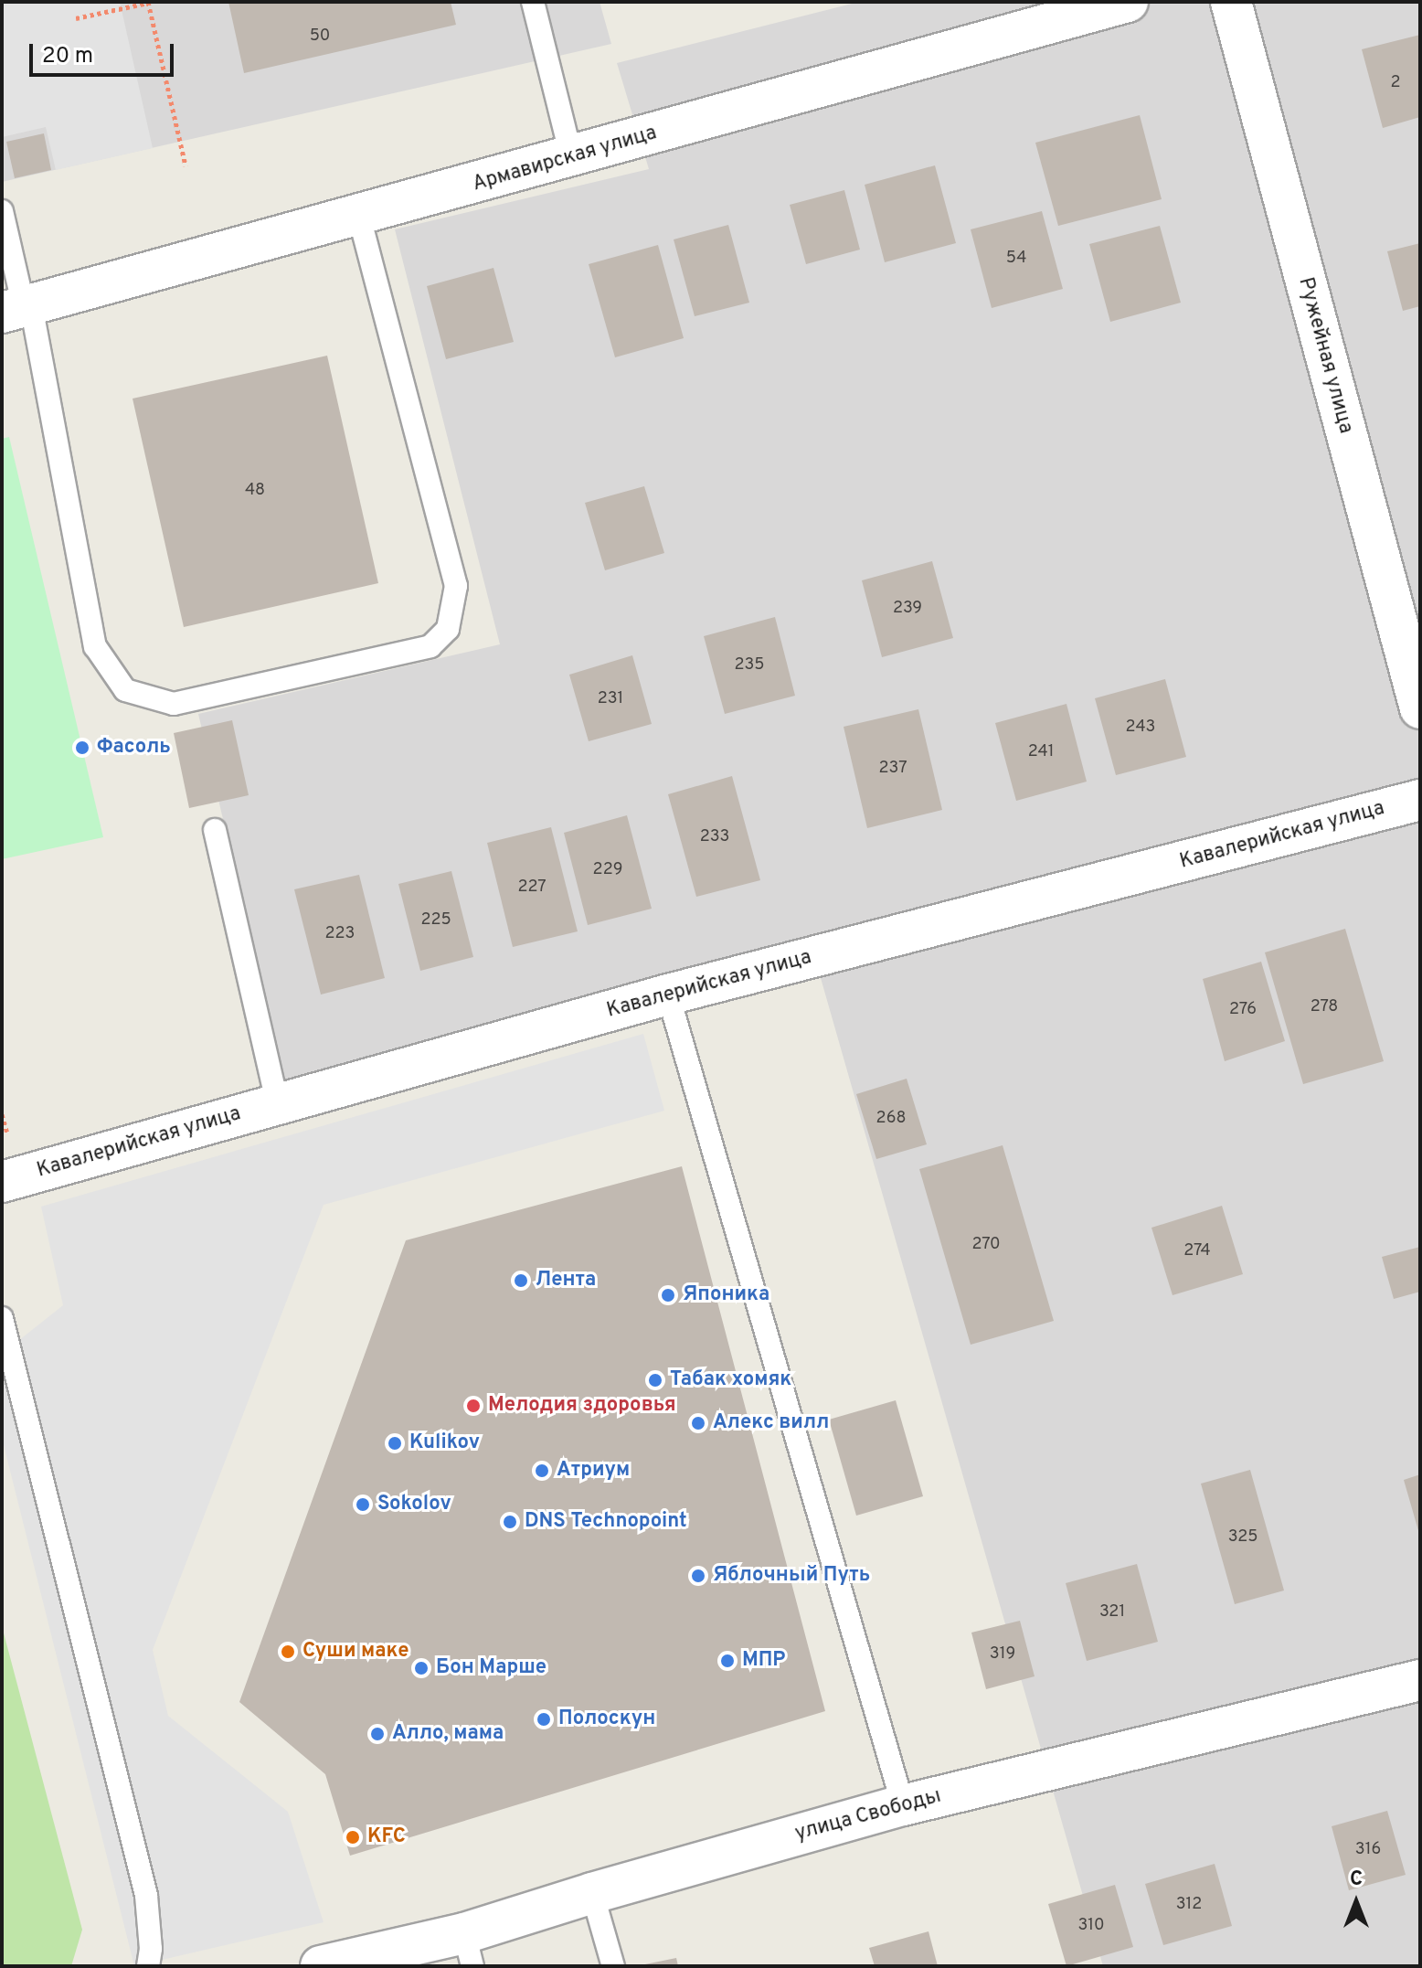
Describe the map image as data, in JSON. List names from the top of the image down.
{
  "streets": {
    "street": [
      "Армавирская улица",
      "Ружейная улица",
      "Кавалерийская улица",
      "улица Свободы"
    ]
  },
  "places": [
    "Фасоль",
    "Лента",
    "Японика",
    "Табак хомяк",
    "Мелодия здоровья",
    "Алекс вилл",
    "Kulikov",
    "Атриум",
    "Sokolov",
    "DNS Technopoint",
    "Яблочный Путь",
    "Суши маке",
    "МПР",
    "Бон Марше",
    "Полоскун",
    "Алло, мама",
    "KFC"
  ],
  "house_numbers": [
    "50",
    "2",
    "54",
    "48",
    "239",
    "235",
    "231",
    "243",
    "241",
    "237",
    "233",
    "229",
    "227",
    "225",
    "223",
    "278",
    "276",
    "268",
    "270",
    "274",
    "325",
    "321",
    "319",
    "316",
    "312",
    "310"
  ],
  "scale_bar": "20 m",
  "north": "top"
}
